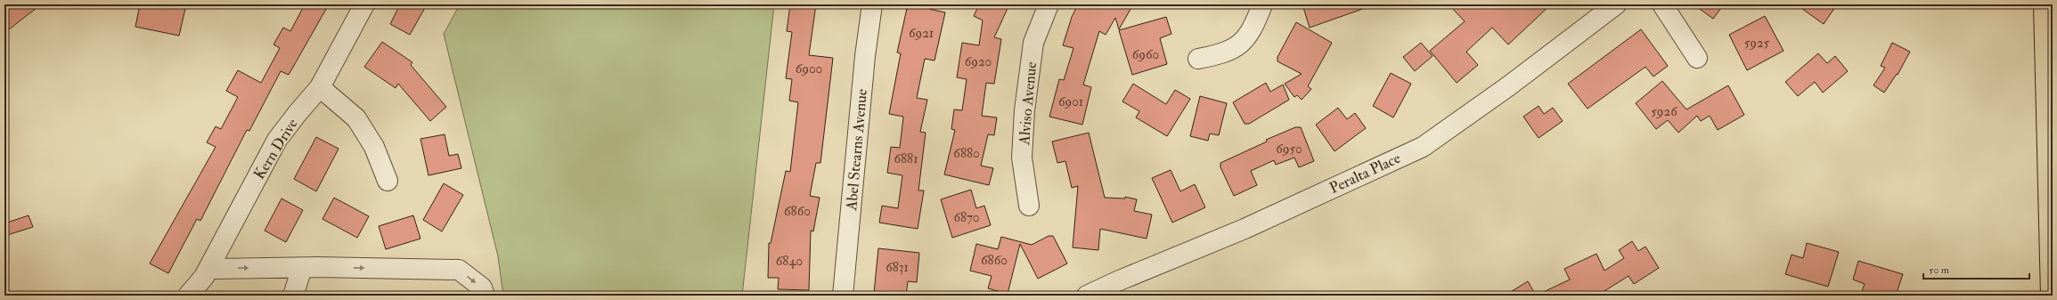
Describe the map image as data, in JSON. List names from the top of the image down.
{
  "streets": {
    "street": [
      "Alviso Avenue",
      "Kern Drive",
      "Abel Stearns Avenue",
      "Peralta Place"
    ]
  },
  "house_numbers": [
    "6921",
    "5925",
    "6960",
    "6920",
    "6900",
    "6901",
    "5926",
    "6950",
    "6880",
    "6881",
    "6860",
    "6870",
    "6860",
    "6840",
    "6831"
  ],
  "scale_bar": "50 m"
}
